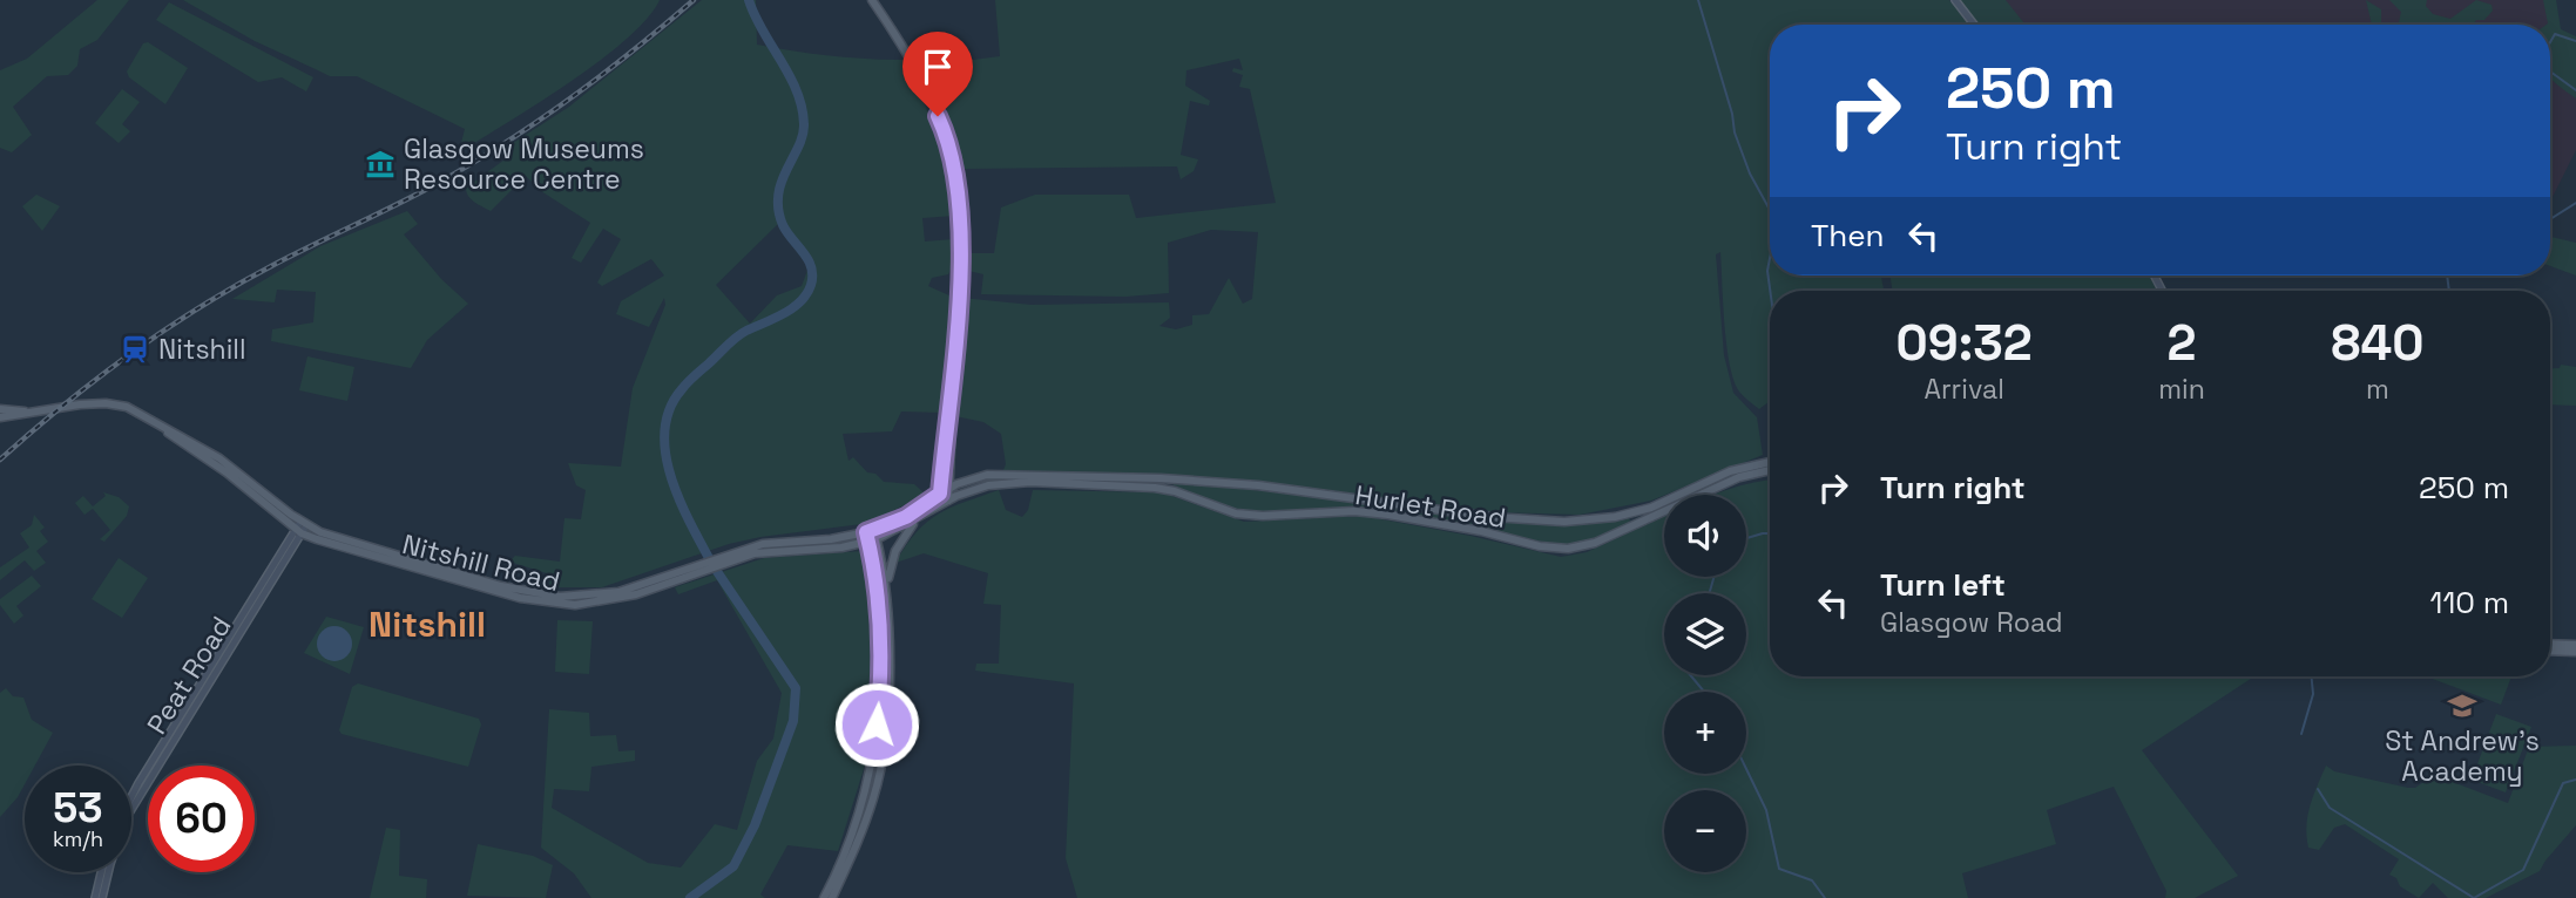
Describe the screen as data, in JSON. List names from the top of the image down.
{
  "streets": {
    "main road": ["Hurlet Road", "Nitshill Road"],
    "street": ["Peat Road"]
  },
  "crossings": [
    ["Hurlet Road", "Nitshill Road"],
    ["Nitshill Road", "Peat Road"]
  ],
  "districts": ["Nitshill"],
  "places": {
    "museum": ["Glasgow Museums Resource Centre"],
    "station": ["Nitshill"],
    "school or university": ["St Andrew's Academy"]
  },
  "page": {
    "turn": ["250 m", "Turn right"],
    "then": "Then",
    "eta": [
      "09:32",
      "Arrival",
      "2",
      "min",
      "840",
      "m"
    ],
    "list": [
      {
        "name": "Turn right",
        "value": "250 m"
      },
      {
        "name": "Turn left",
        "note": "Glasgow Road",
        "value": "110 m"
      }
    ],
    "map_buttons": ["+", "−"],
    "speed": "53 km/h",
    "limit": "60"
  }
}
